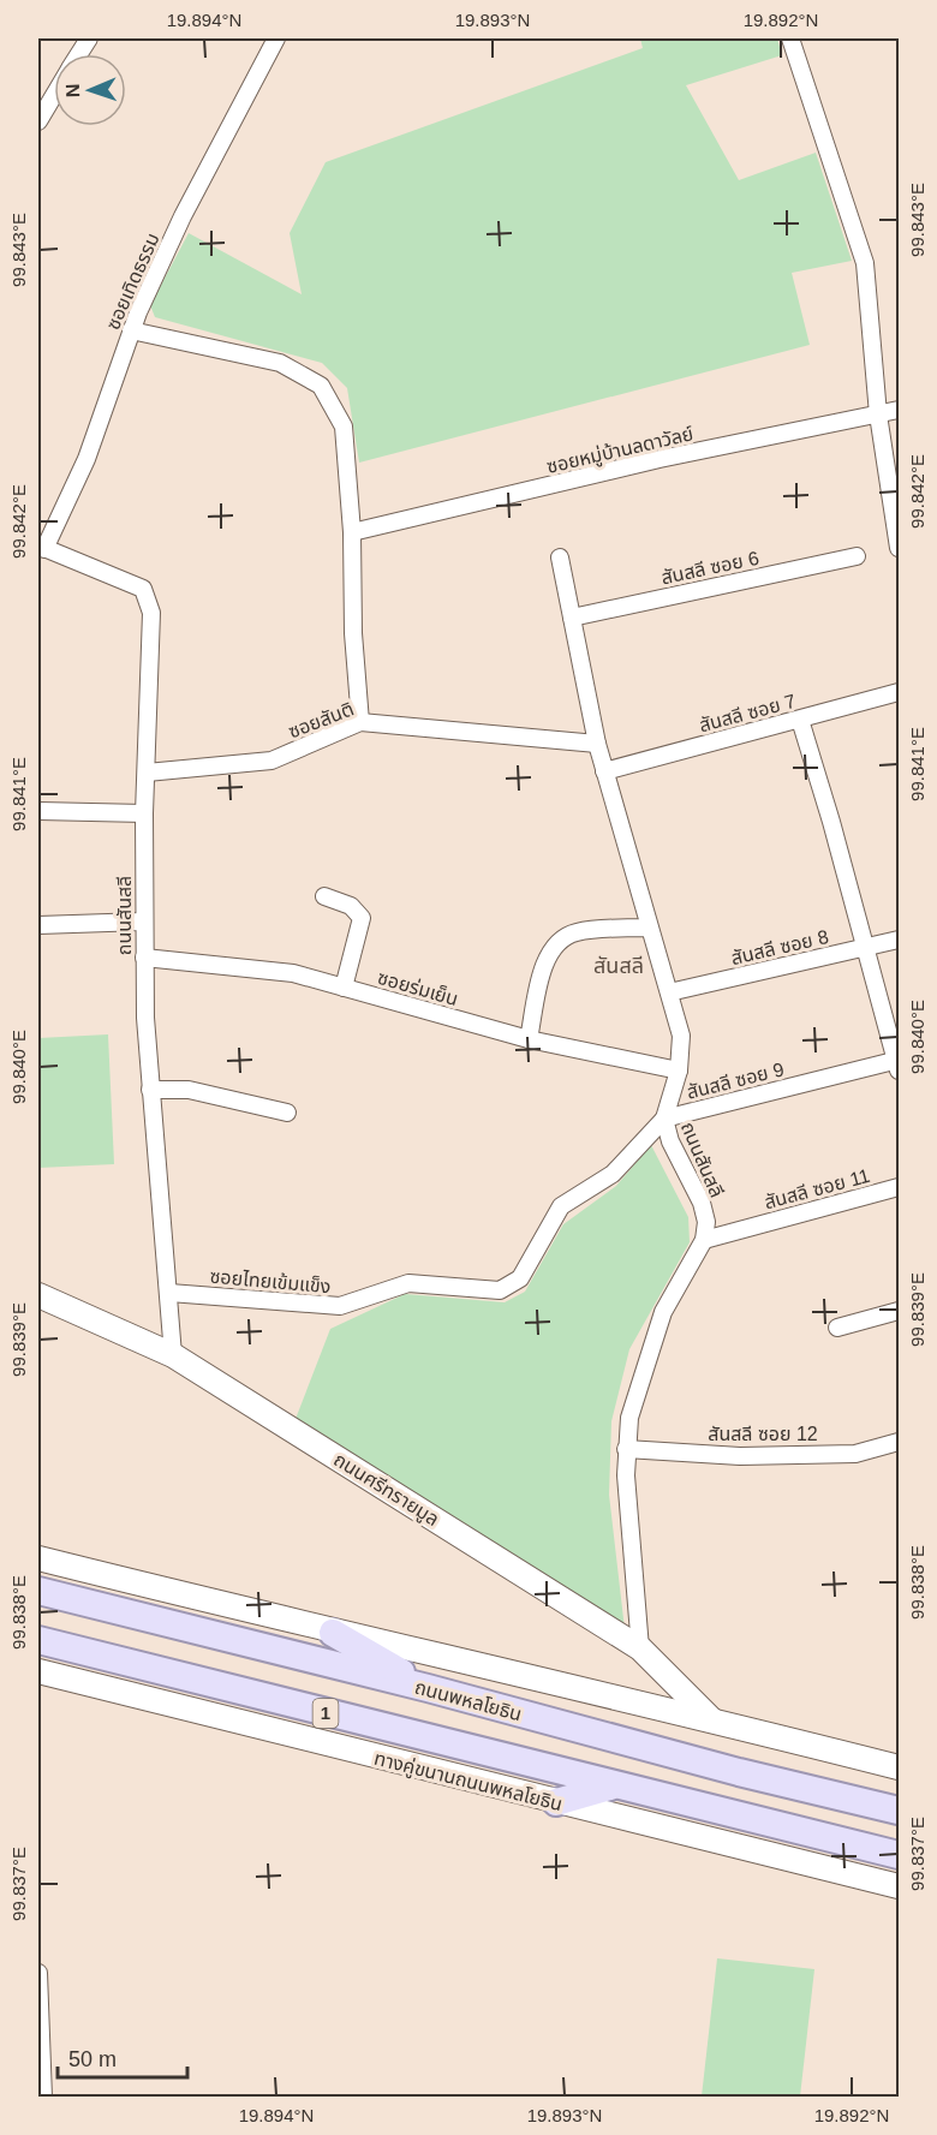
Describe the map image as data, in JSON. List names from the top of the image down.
{
  "streets": {
    "main road": [
      "ถนนศรีทรายมูล",
      "ถนนพหลโยธิน",
      "1",
      "ทางคู่ขนานถนนพหลโยธิน"
    ],
    "street": [
      "ซอยเทิดธรรม",
      "ซอยหมู่บ้านลดาวัลย์",
      "สันสลี ซอย 6",
      "สันสลี ซอย 7",
      "ซอยสันติ",
      "ถนนสันสลี",
      "สันสลี ซอย 8",
      "ซอยร่มเย็น",
      "สันสลี ซอย 9",
      "สันสลี ซอย 11",
      "ซอยไทยเข้มแข็ง",
      "สันสลี ซอย 12"
    ]
  },
  "crossings": [
    ["ซอยเทิดธรรม", "ถนนสันสลี"],
    ["สันสลี ซอย 6", "ถนนสันสลี"],
    ["สันสลี ซอย 7", "ถนนสันสลี"],
    ["ซอยสันติ", "ถนนสันสลี"],
    ["ถนนสันสลี", "สันสลี ซอย 8"],
    ["ถนนสันสลี", "ซอยร่มเย็น"],
    ["ถนนสันสลี", "สันสลี ซอย 9"],
    ["ถนนสันสลี", "สันสลี ซอย 11"],
    ["ถนนสันสลี", "ซอยไทยเข้มแข็ง"],
    ["ถนนสันสลี", "ถนนศรีทรายมูล"],
    ["สันสลี ซอย 9", "ซอยไทยเข้มแข็ง"]
  ],
  "districts": ["สันสลี"],
  "scale_bar": "50 m",
  "north": "left",
  "coordinates": [
    "19.894°N",
    "19.893°N",
    "19.892°N",
    "99.843°E",
    "99.842°E",
    "99.841°E",
    "99.840°E",
    "99.839°E",
    "99.838°E",
    "99.837°E"
  ]
}
